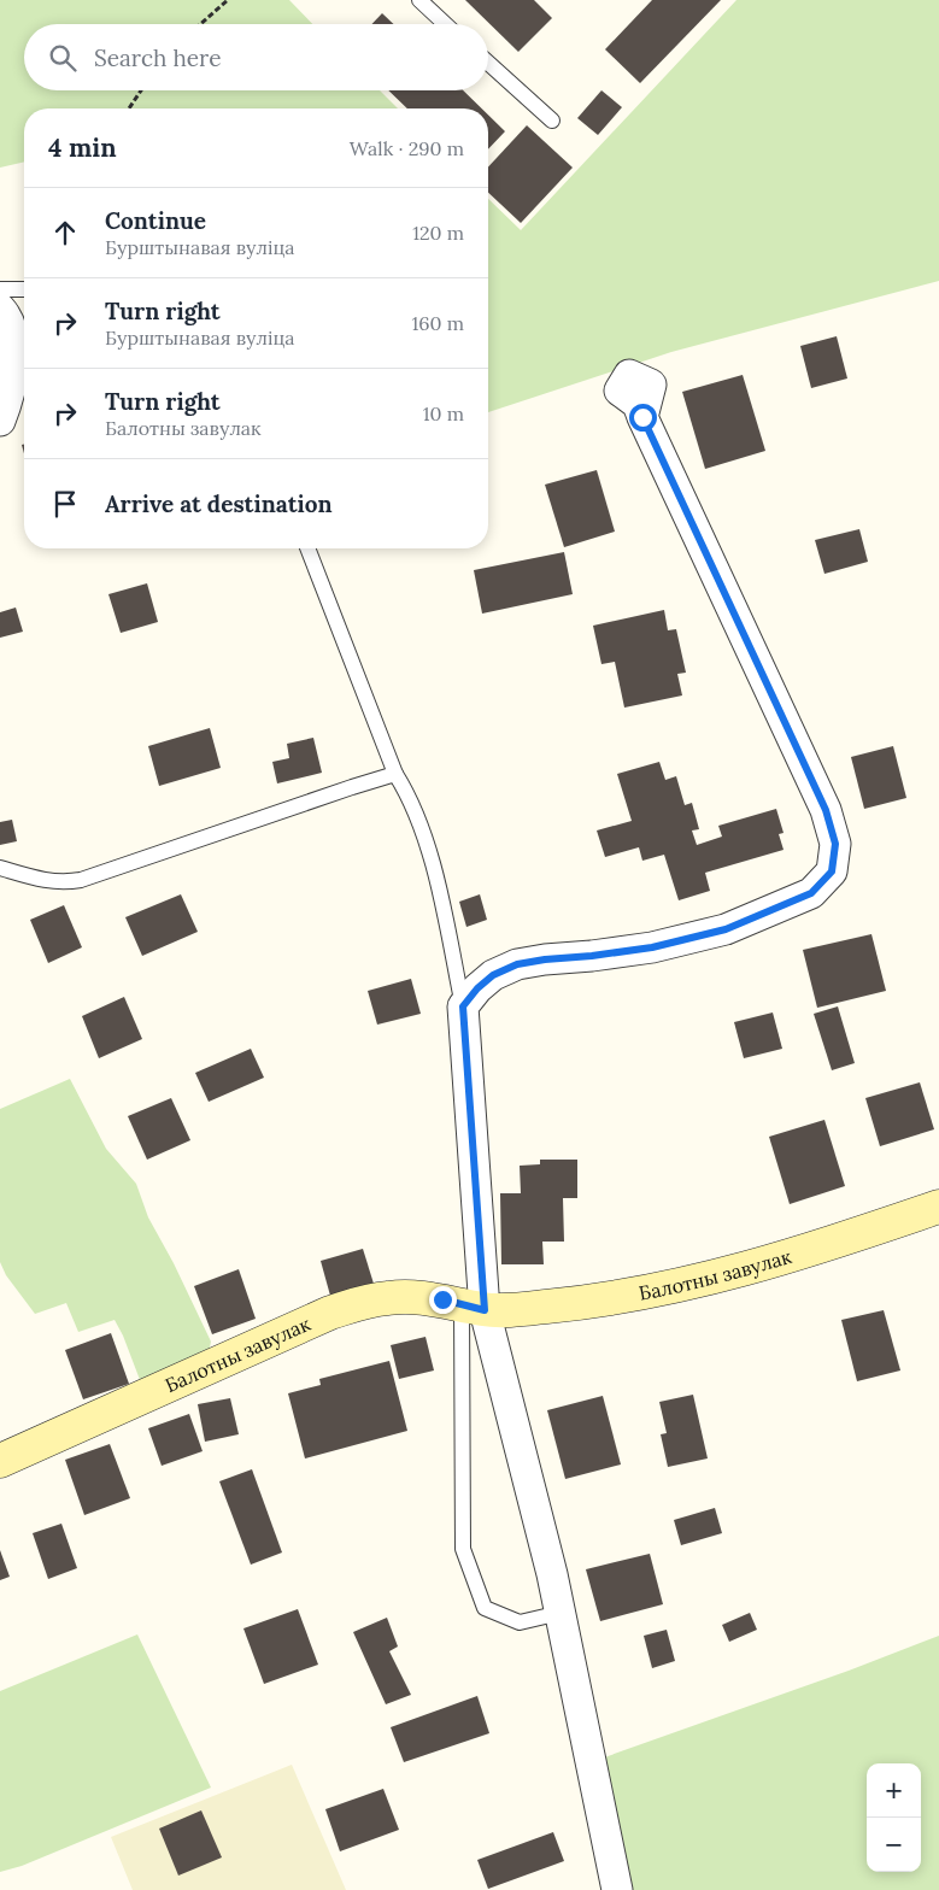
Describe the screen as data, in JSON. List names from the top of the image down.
{
  "streets": {
    "main road": ["Балотны завулак"]
  },
  "page": {
    "search": "Search here",
    "heading": ["4 min", "Walk · 290 m"],
    "list": [
      ["Continue", "Бурштынавая вуліца", "120 m"],
      ["Turn right", "Бурштынавая вуліца", "160 m"],
      ["Turn right", "Балотны завулак", "10 m"],
      "Arrive at destination"
    ],
    "map_buttons": ["+", "−"]
  }
}
